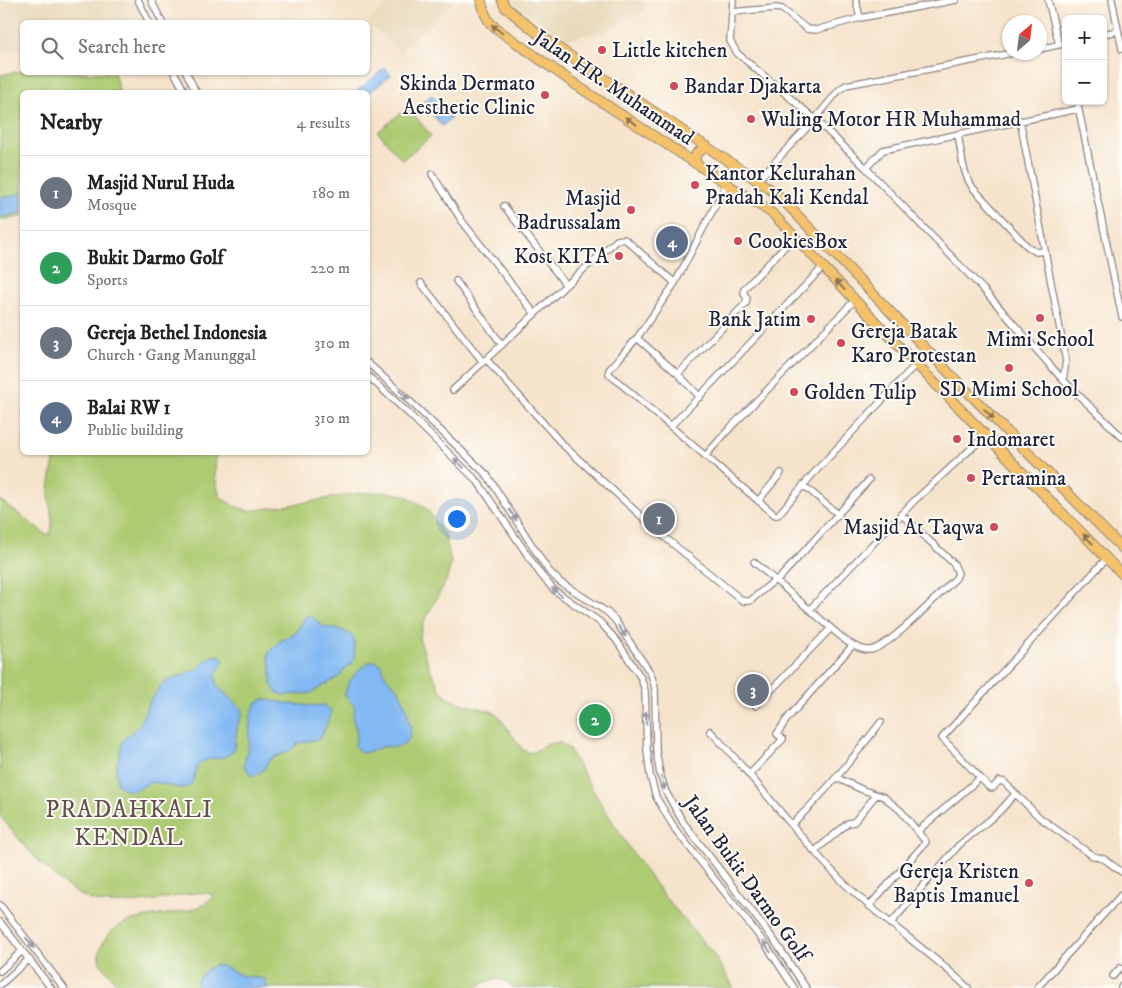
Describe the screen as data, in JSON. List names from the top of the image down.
{
  "streets": {
    "main road": ["Jalan HR. Muhammad"],
    "street": ["Jalan Bukit Darmo Golf"]
  },
  "districts": ["PRADAHKALI KENDAL"],
  "places": [
    "Little kitchen",
    "Bandar Djakarta",
    "Skinda Dermato Aesthetic Clinic",
    "Wuling Motor HR Muhammad",
    "Kantor Kelurahan Pradah Kali Kendal",
    "Masjid Badrussalam",
    "CookiesBox",
    "Kost KITA",
    "Mimi School",
    "Bank Jatim",
    "Gereja Batak Karo Protestan",
    "SD Mimi School",
    "Golden Tulip",
    "Indomaret",
    "Pertamina",
    "Masjid At Taqwa",
    "Gereja Kristen Baptis Imanuel"
  ],
  "north": "top right",
  "page": {
    "map_buttons": ["+", "−"],
    "search": "Search here",
    "heading": ["Nearby", "4 results"],
    "list": [
      {
        "mark": "1",
        "name": "Masjid Nurul Huda",
        "note": "Mosque",
        "value": "180 m"
      },
      {
        "mark": "2",
        "name": "Bukit Darmo Golf",
        "note": "Sports",
        "value": "220 m"
      },
      {
        "mark": "3",
        "name": "Gereja Bethel Indonesia",
        "note": "Church · Gang Manunggal",
        "value": "310 m"
      },
      {
        "mark": "4",
        "name": "Balai RW 1",
        "note": "Public building",
        "value": "310 m"
      }
    ],
    "pins": [
      "4",
      "1",
      "3",
      "2"
    ]
  }
}
